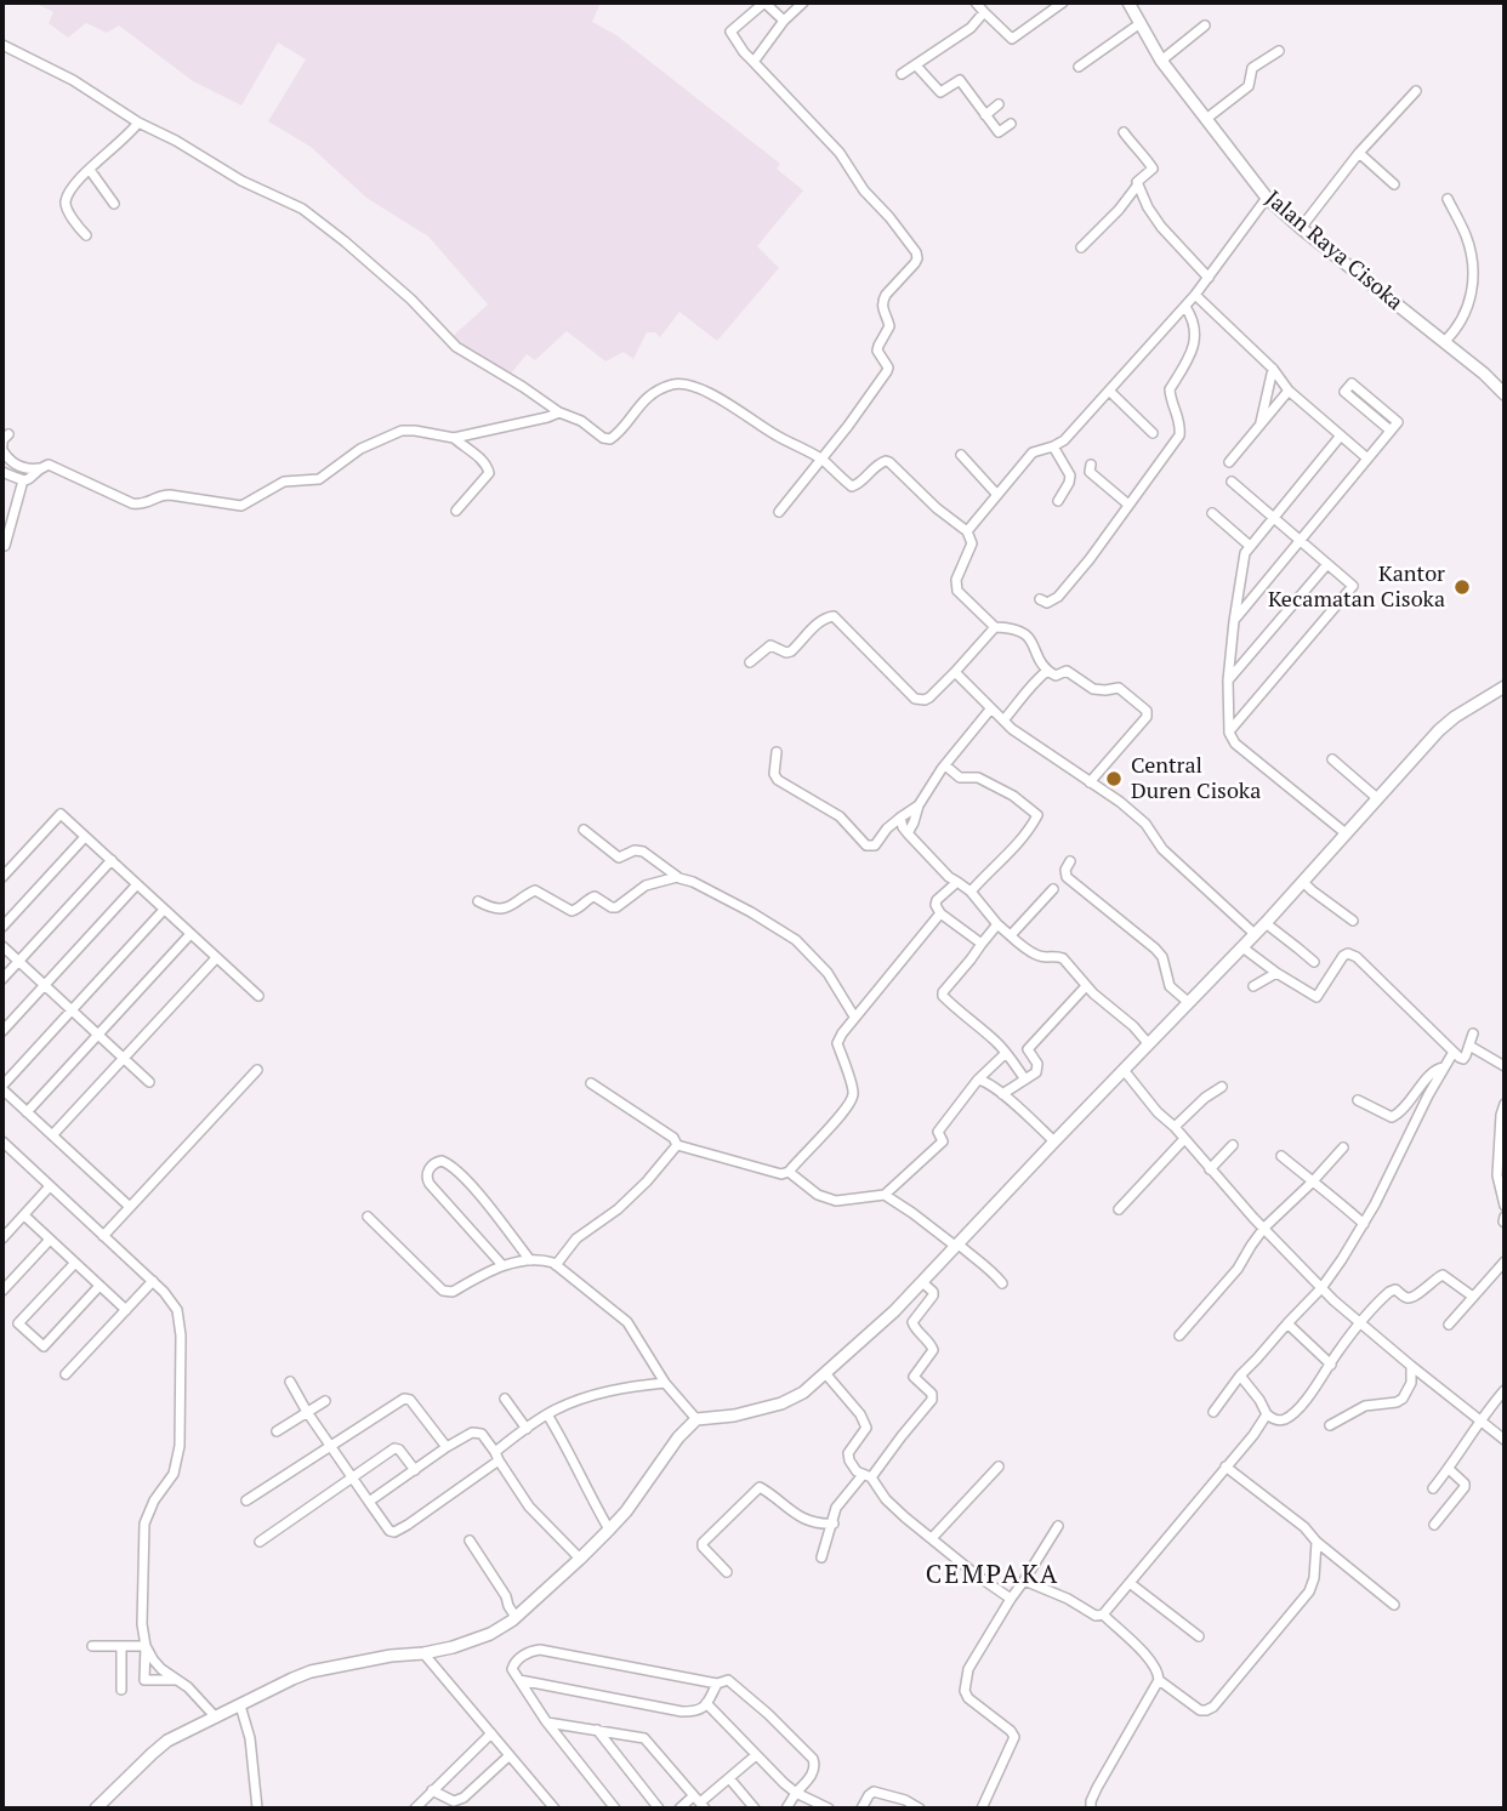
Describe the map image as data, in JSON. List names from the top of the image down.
{
  "streets": {
    "street": ["Jalan Raya Cisoka"]
  },
  "districts": ["CEMPAKA"],
  "places": ["Kantor Kecamatan Cisoka", "Central Duren Cisoka"]
}
